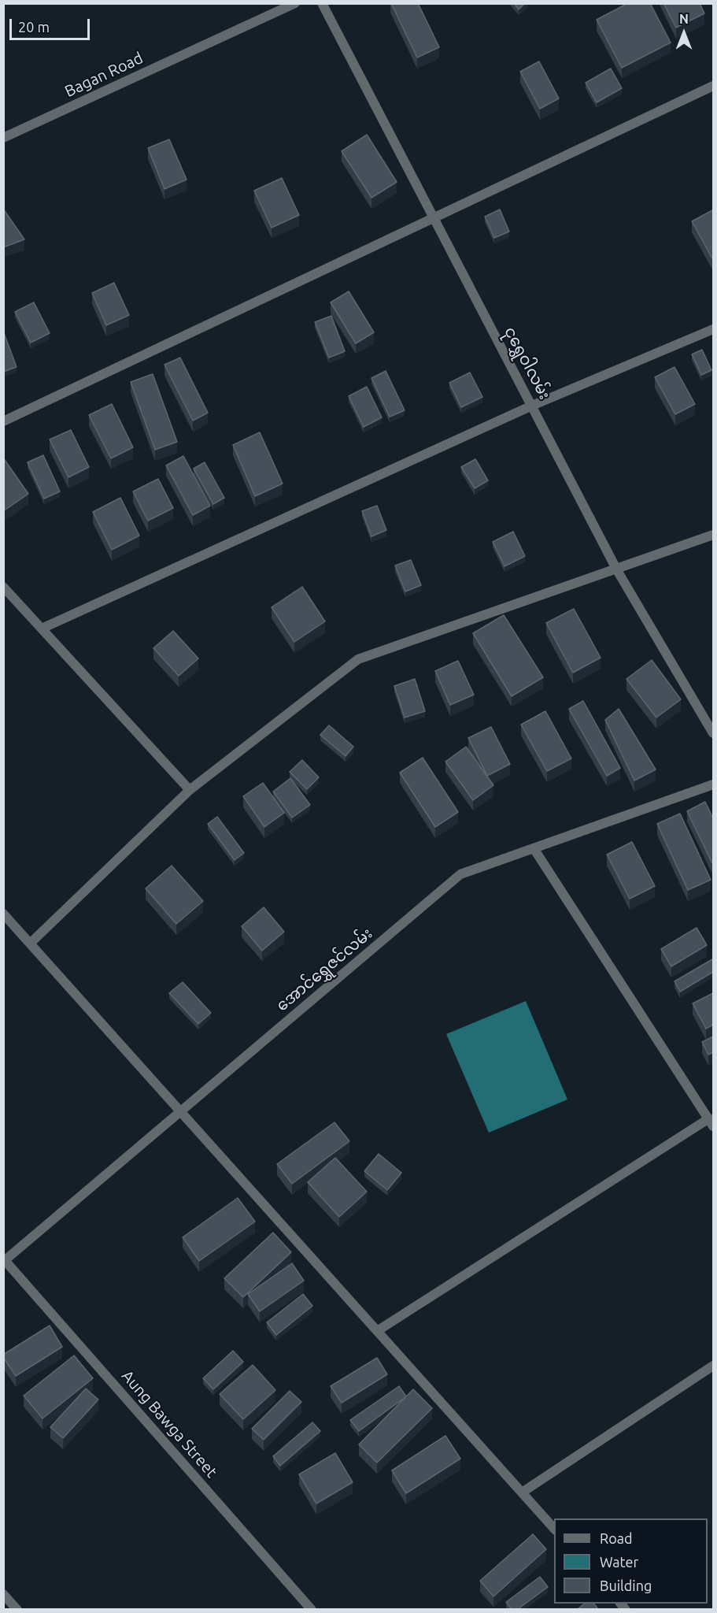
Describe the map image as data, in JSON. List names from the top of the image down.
{
  "streets": {
    "street": [
      "Bagan Road",
      "ငုရွှေဝါလမ်း",
      "အောင်ရွှေဇင်လမ်း",
      "Aung Bawga Street"
    ]
  },
  "crossings": [
    ["အောင်ရွှေဇင်လမ်း", "Aung Bawga Street"]
  ],
  "legend": ["Road", "Water", "Building"],
  "scale_bar": "20 m",
  "north": "top"
}
